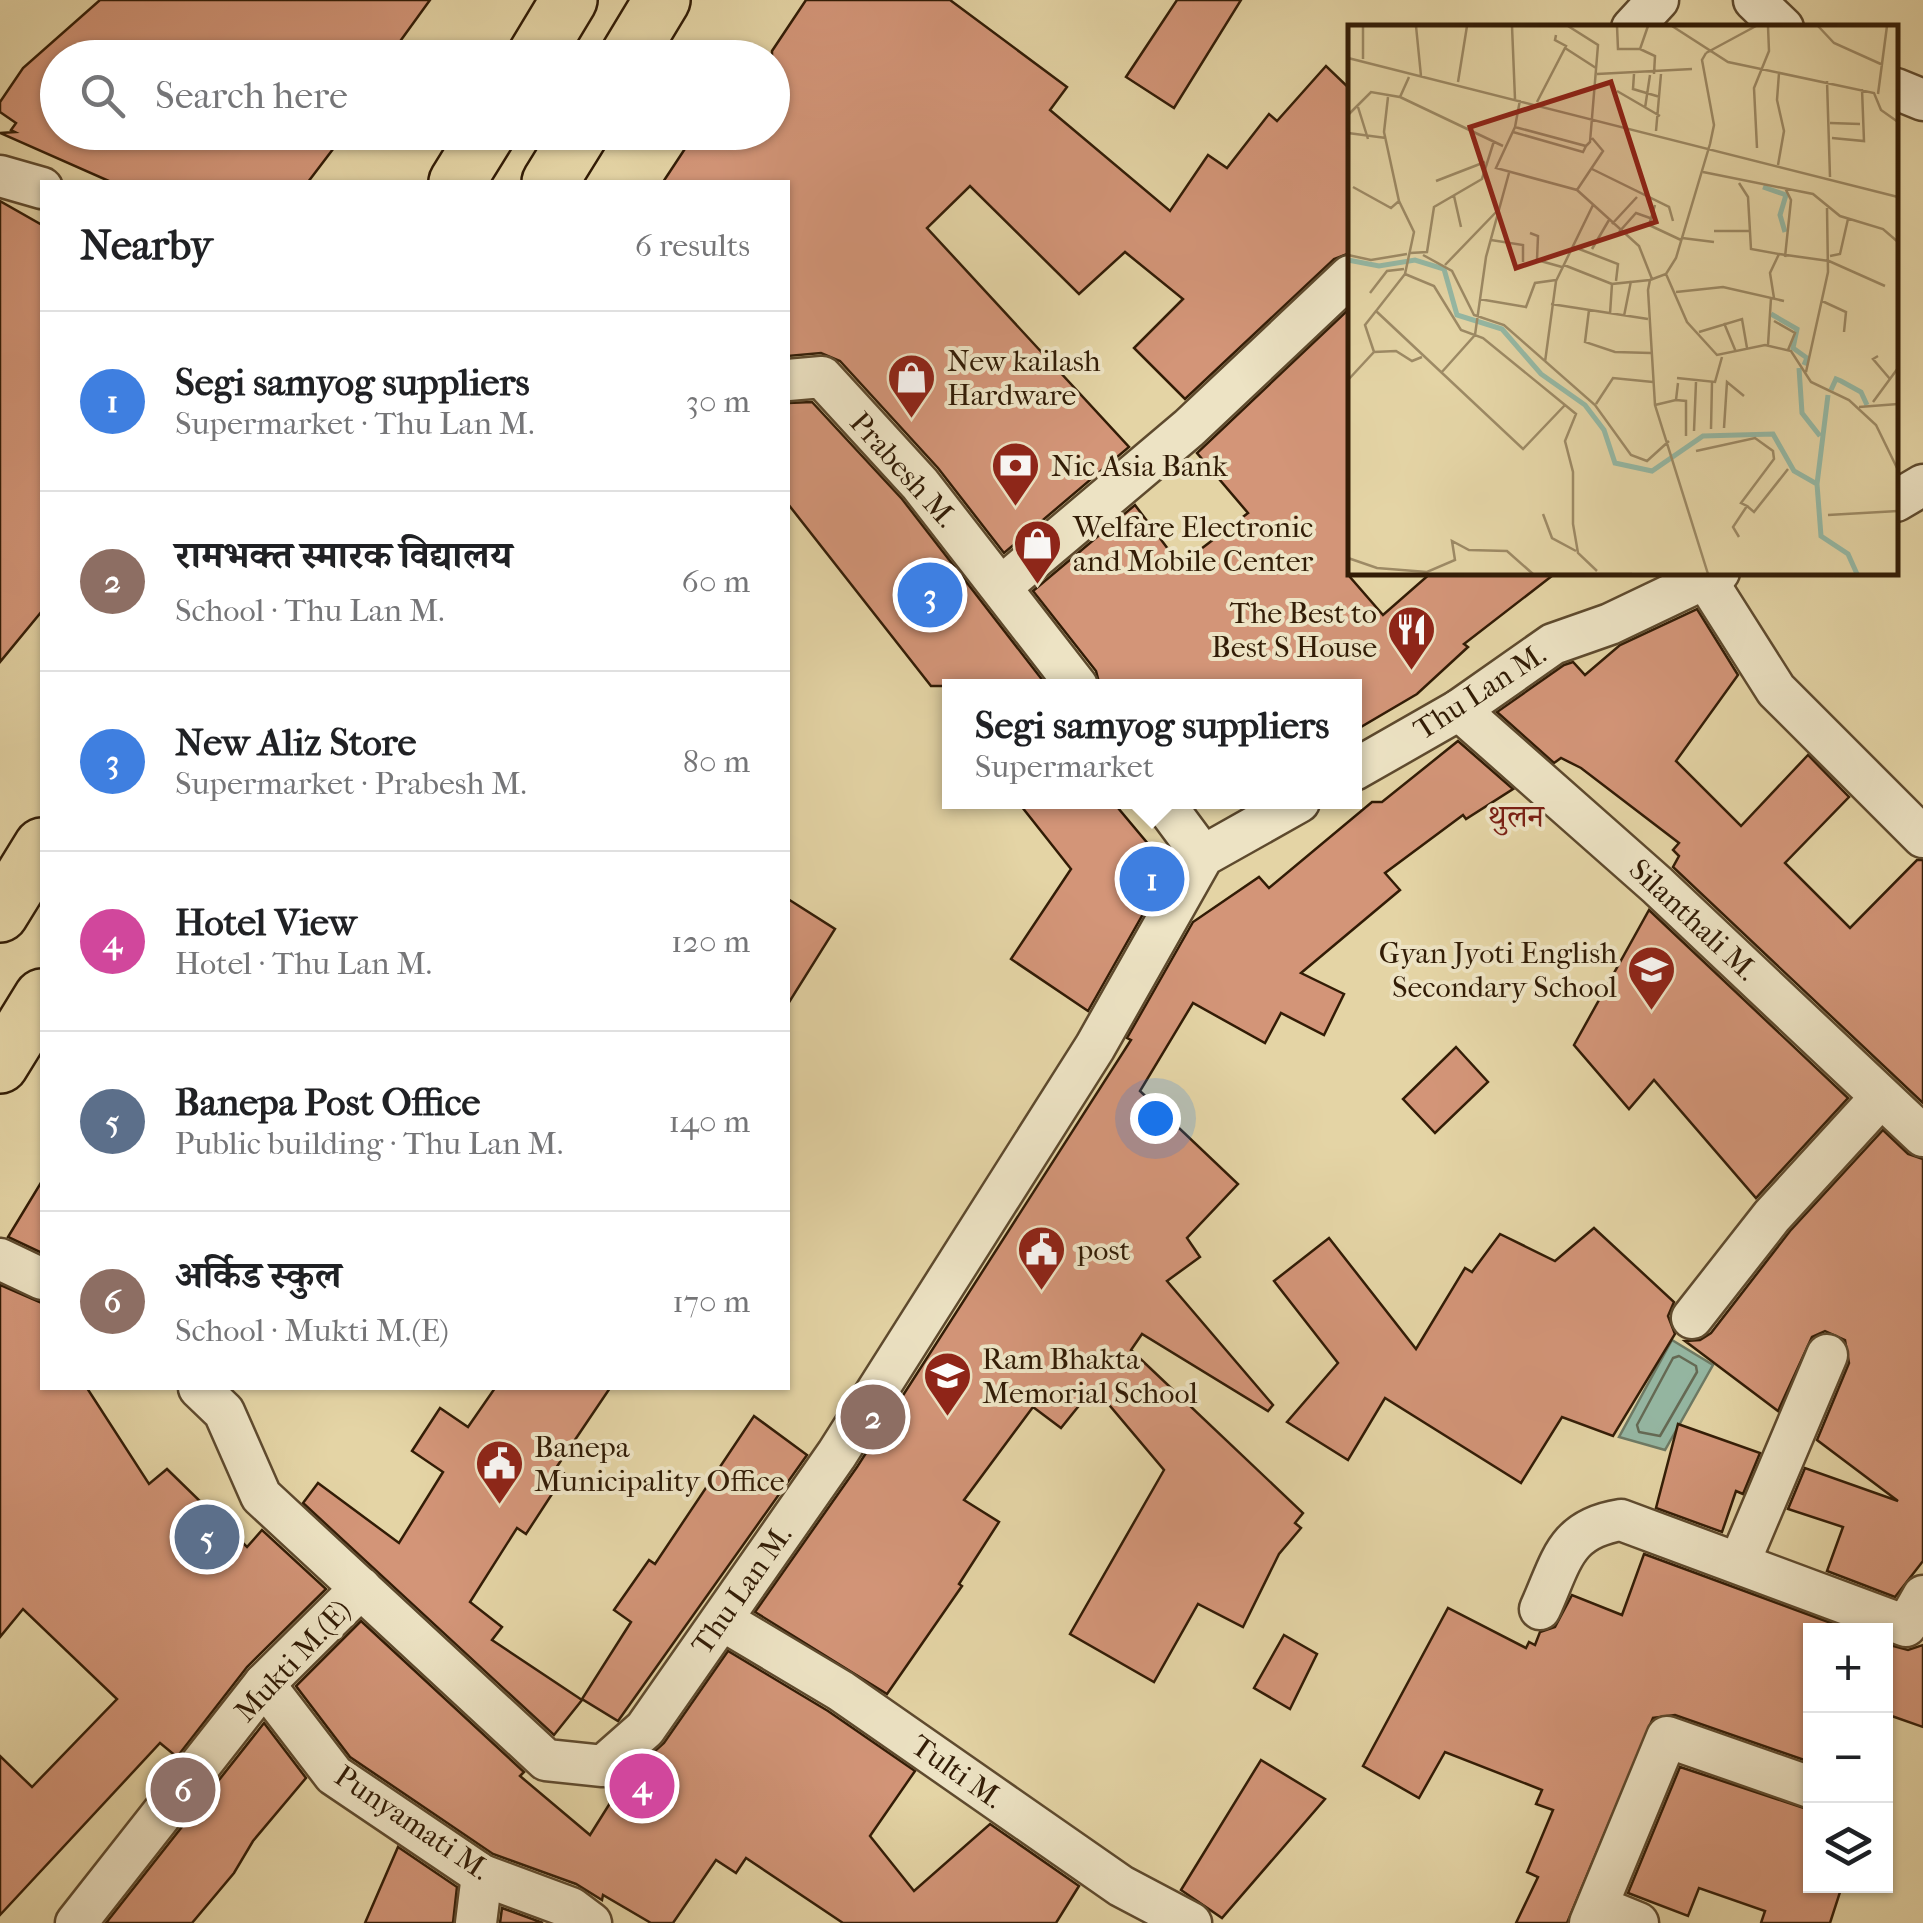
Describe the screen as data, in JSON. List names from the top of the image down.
{
  "streets": {
    "street": [
      "Prabesh M.",
      "Thu Lan M.",
      "Silanthali M.",
      "Mukti M.(E)",
      "Tulti M.",
      "Punyamati M."
    ]
  },
  "crossings": [
    ["Thu Lan M.", "Silanthali M."],
    ["Thu Lan M.", "Mukti M.(E)"],
    ["Thu Lan M.", "Tulti M."],
    ["Mukti M.(E)", "Punyamati M."]
  ],
  "districts": ["थुलन"],
  "places": {
    "shop": ["New kailash Hardware", "Welfare Electronic and Mobile Center"],
    "bank": ["Nic Asia Bank"],
    "restaurant": ["The Best to Best S House"],
    "school or university": ["Gyan Jyoti English Secondary School", "Ram Bhakta Memorial School"],
    "public building": ["post", "Banepa Municipality Office"]
  },
  "page": {
    "search": "Search here",
    "heading": ["Nearby", "6 results"],
    "list": [
      {
        "mark": "1",
        "name": "Segi samyog suppliers",
        "note": "Supermarket · Thu Lan M.",
        "value": "30 m"
      },
      {
        "mark": "2",
        "name": "रामभक्त स्मारक विद्यालय",
        "note": "School · Thu Lan M.",
        "value": "60 m"
      },
      {
        "mark": "3",
        "name": "New Aliz Store",
        "note": "Supermarket · Prabesh M.",
        "value": "80 m"
      },
      {
        "mark": "4",
        "name": "Hotel View",
        "note": "Hotel · Thu Lan M.",
        "value": "120 m"
      },
      {
        "mark": "5",
        "name": "Banepa Post Office",
        "note": "Public building · Thu Lan M.",
        "value": "140 m"
      },
      {
        "mark": "6",
        "name": "अर्किड स्कुल",
        "note": "School · Mukti M.(E)",
        "value": "170 m"
      }
    ],
    "pins": [
      "3",
      "1",
      "2",
      "5",
      "4",
      "6"
    ],
    "popup": ["Segi samyog suppliers", "Supermarket"],
    "map_buttons": ["+", "−"]
  }
}
